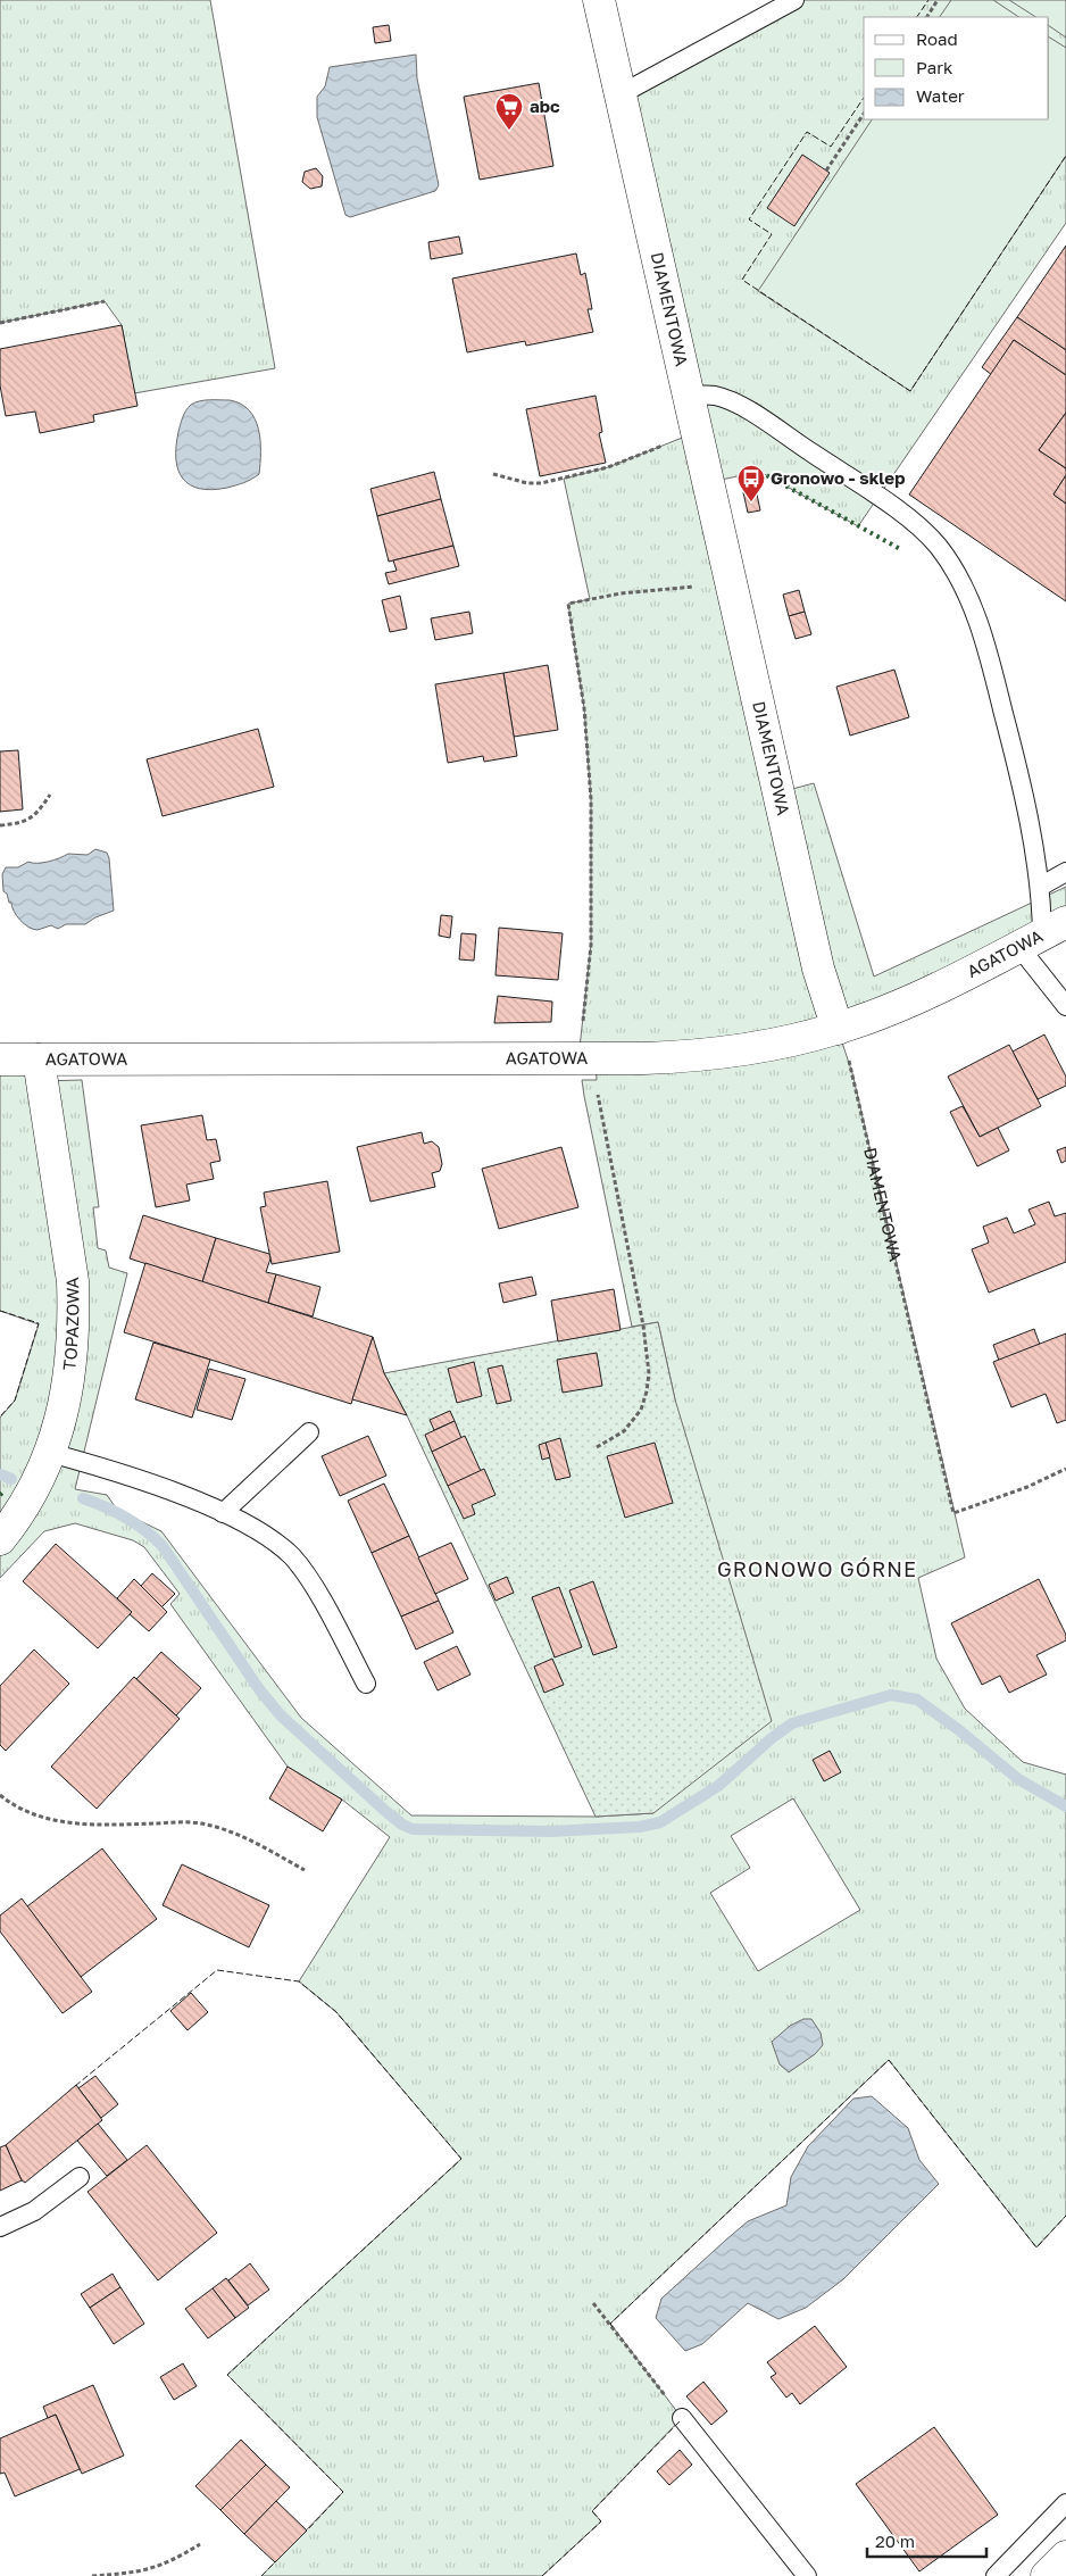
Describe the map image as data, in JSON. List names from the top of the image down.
{
  "streets": {
    "street": ["DIAMENTOWA", "AGATOWA", "TOPAZOWA"]
  },
  "crossings": [
    ["DIAMENTOWA", "AGATOWA"],
    ["AGATOWA", "TOPAZOWA"]
  ],
  "districts": ["GRONOWO GÓRNE"],
  "places": {
    "supermarket": ["abc"],
    "bus stop": ["Gronowo - sklep"]
  },
  "legend": ["Road", "Park", "Water"],
  "scale_bar": "20 m"
}
